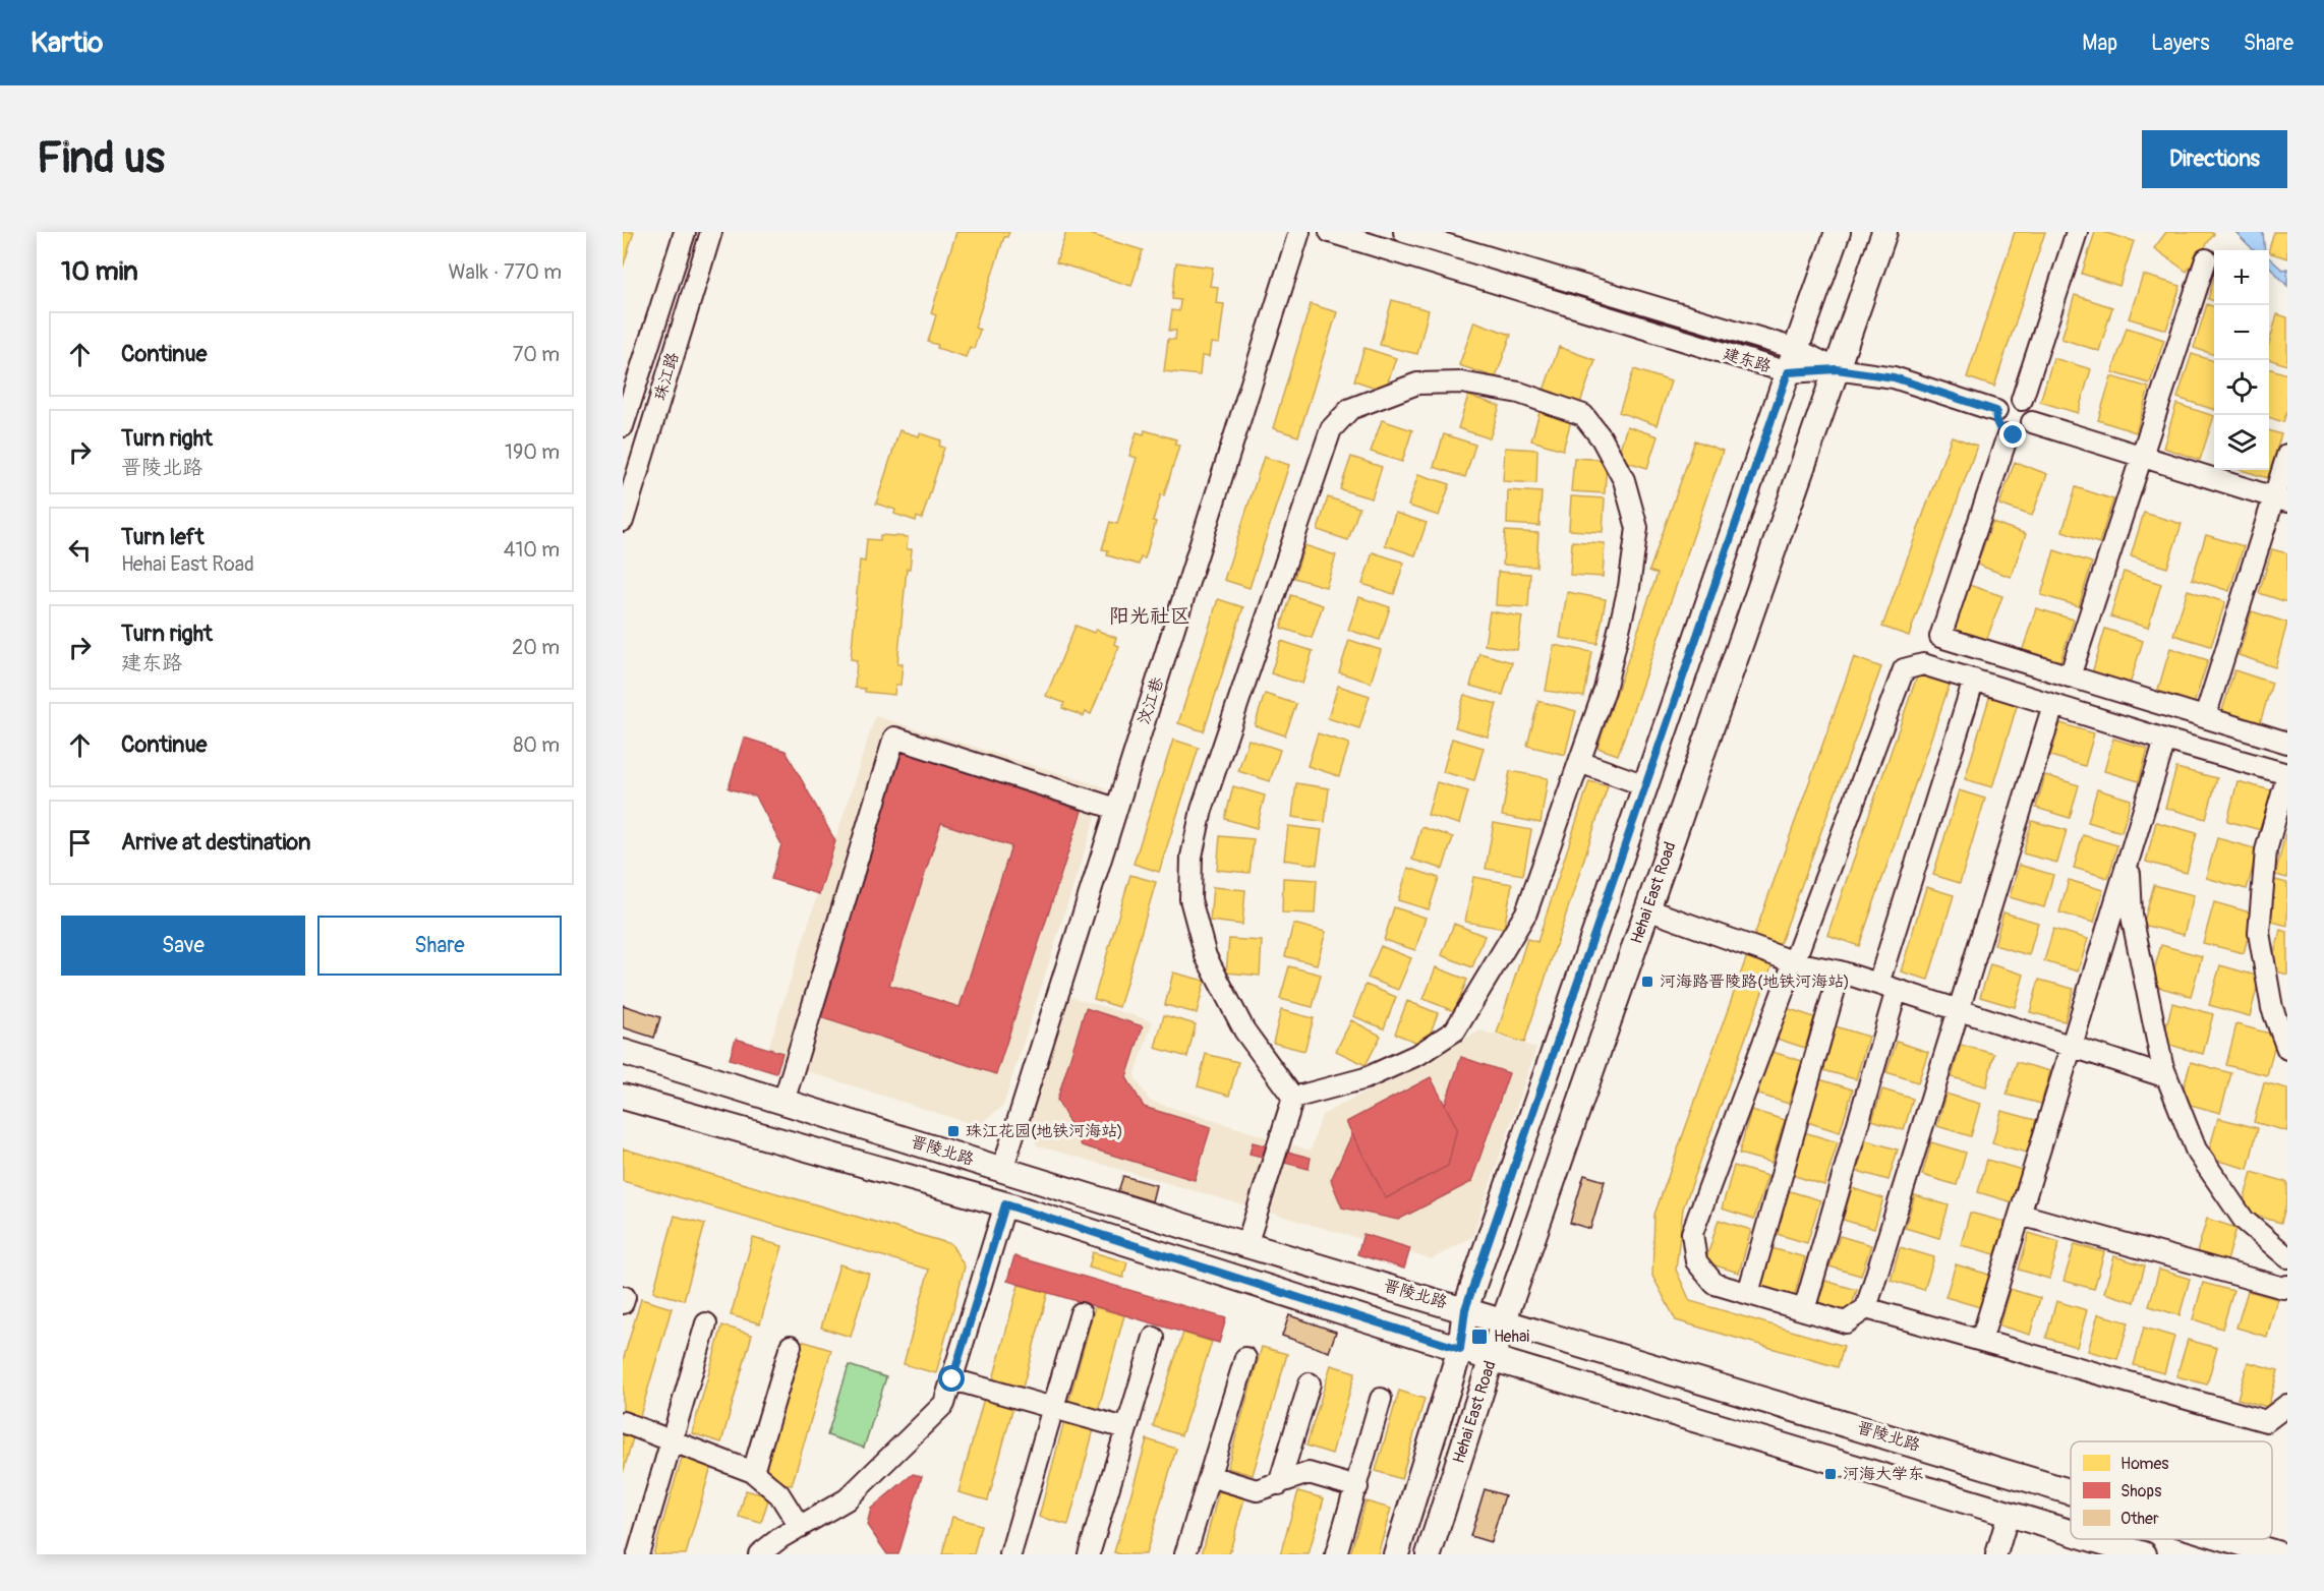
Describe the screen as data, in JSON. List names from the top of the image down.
{
  "streets": {
    "main road": ["Hehai East Road", "晋陵北路"],
    "street": ["建东路", "珠江路", "汶江巷"]
  },
  "crossings": [
    ["建东路", "Hehai East Road"],
    ["汶江巷", "晋陵北路"],
    ["Hehai East Road", "晋陵北路"]
  ],
  "districts": ["阳光社区"],
  "places": {
    "transit": [
      "河海路晋陵路(地铁河海站)",
      "珠江花园(地铁河海站)",
      "Hehai",
      "河海大学东"
    ]
  },
  "legend": ["Homes", "Shops", "Other"],
  "page": {
    "header": "Kartio",
    "nav": ["Map", "Layers", "Share"],
    "buttons": [
      "Directions",
      ["Save", "Share"]
    ],
    "title": "Find us",
    "heading": ["10 min", "Walk · 770 m"],
    "map_buttons": ["+", "−"],
    "list": [
      ["Continue", "70 m"],
      ["Turn right", "晋陵北路", "190 m"],
      ["Turn left", "Hehai East Road", "410 m"],
      ["Turn right", "建东路", "20 m"],
      ["Continue", "80 m"],
      "Arrive at destination"
    ]
  }
}
